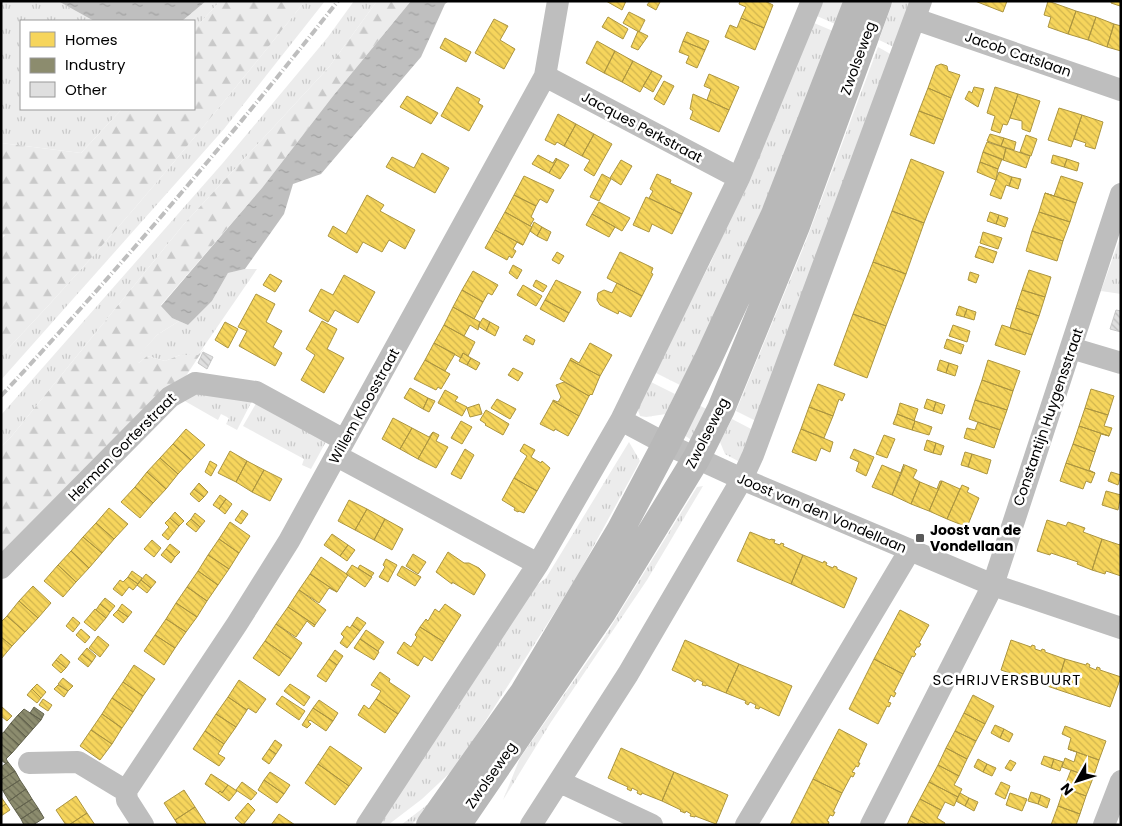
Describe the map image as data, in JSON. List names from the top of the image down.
{
  "streets": {
    "street": [
      "Jacob Catslaan",
      "Zwolseweg",
      "Jacques Perkstraat",
      "Willem Kloosstraat",
      "Constantijn Huygensstraat",
      "Herman Gorterstraat",
      "Joost van den Vondellaan"
    ]
  },
  "crossings": [
    ["Zwolseweg", "Joost van den Vondellaan"],
    ["Jacques Perkstraat", "Willem Kloosstraat"],
    ["Willem Kloosstraat", "Herman Gorterstraat"],
    ["Constantijn Huygensstraat", "Joost van den Vondellaan"]
  ],
  "districts": ["SCHRIJVERSBUURT"],
  "places": {
    "transit": ["Joost van de Vondellaan"]
  },
  "legend": ["Homes", "Industry", "Other"],
  "north": "bottom left"
}
